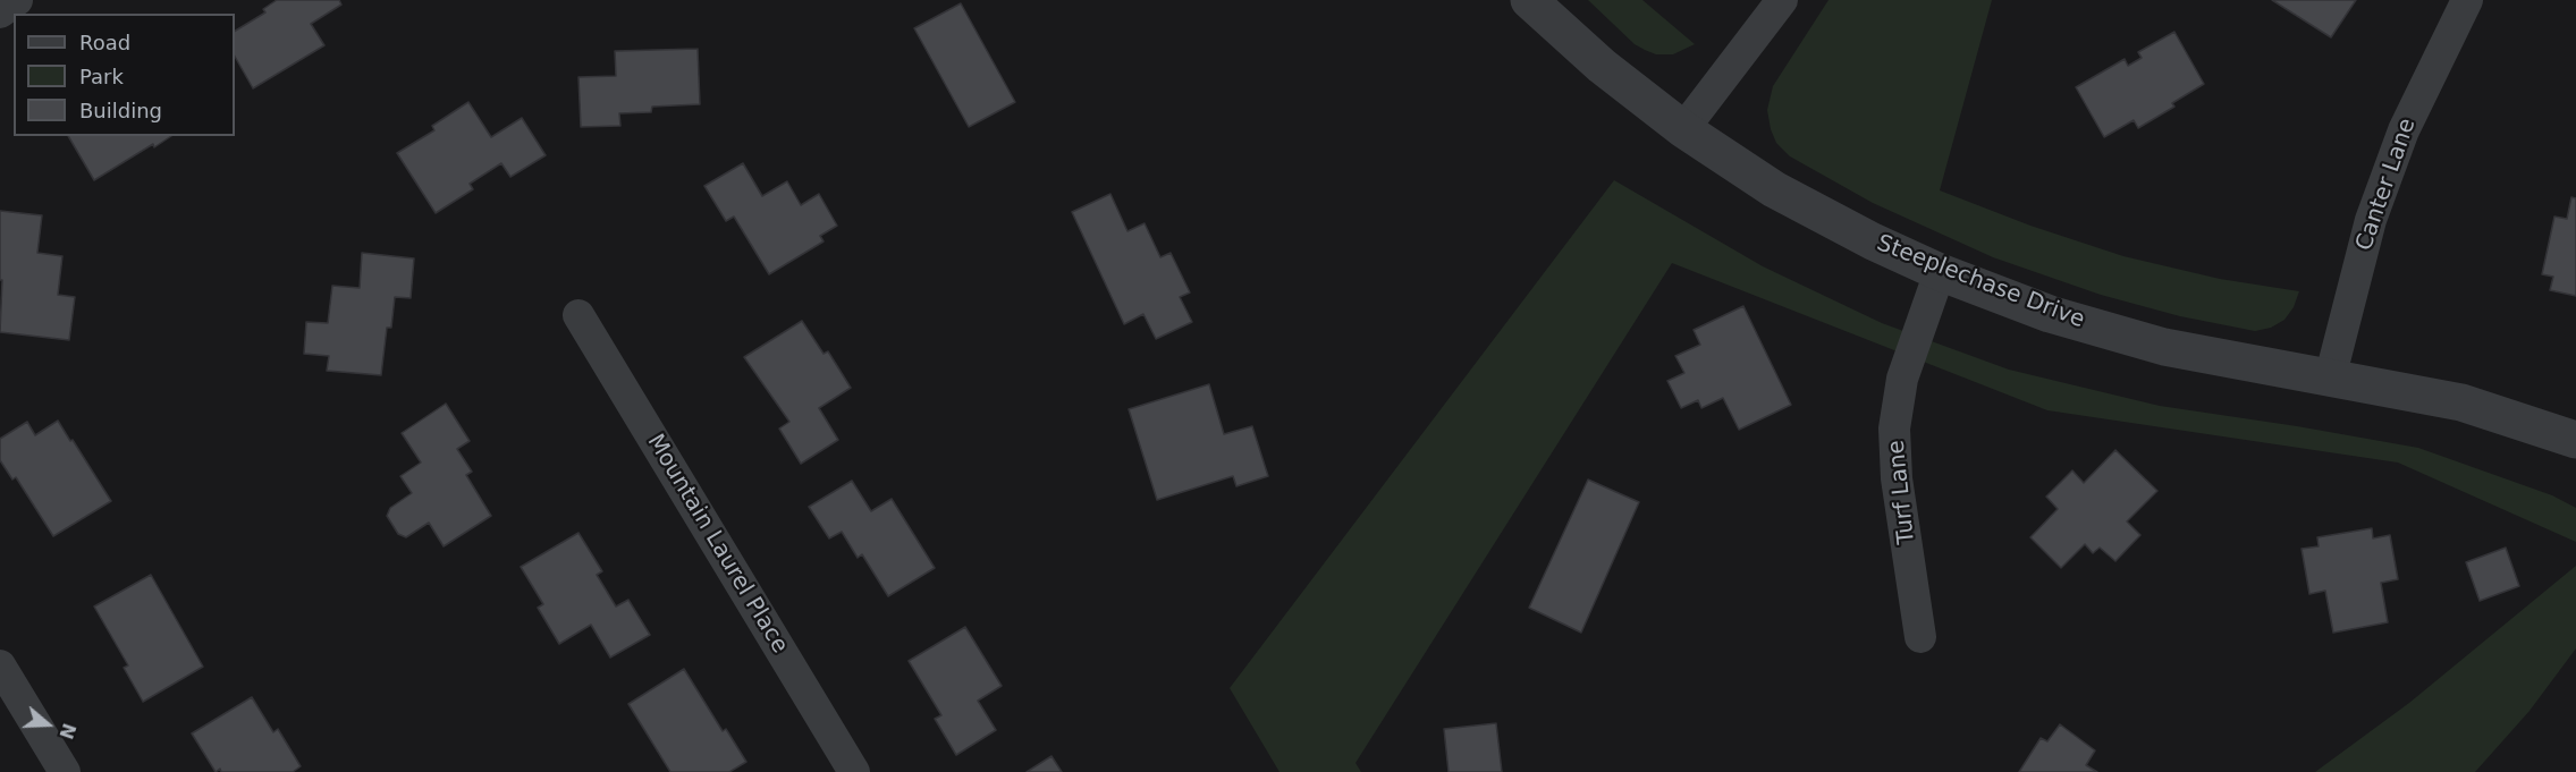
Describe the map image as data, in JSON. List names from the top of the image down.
{
  "streets": {
    "street": [
      "Canter Lane",
      "Steeplechase Drive",
      "Turf Lane",
      "Mountain Laurel Place"
    ]
  },
  "crossings": [
    ["Canter Lane", "Steeplechase Drive"],
    ["Steeplechase Drive", "Turf Lane"]
  ],
  "legend": ["Road", "Park", "Building"],
  "north": "right"
}
